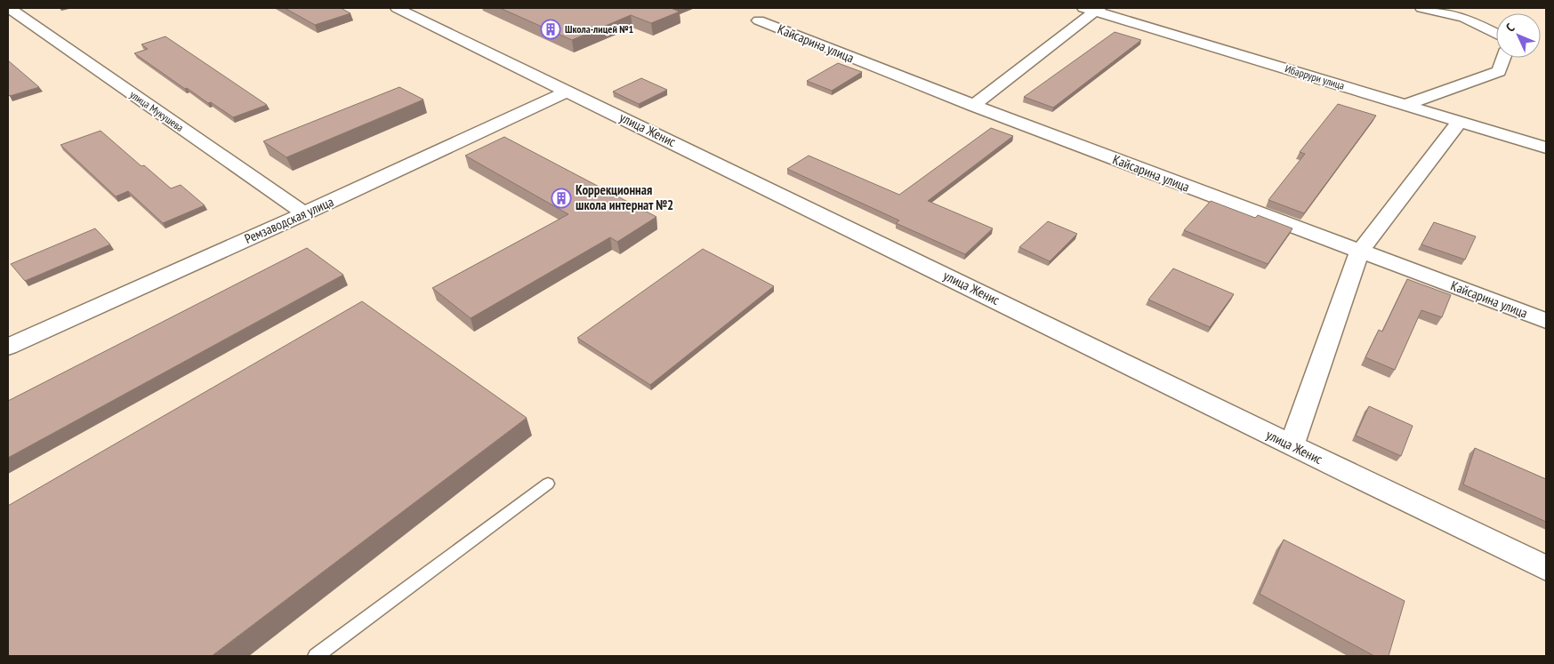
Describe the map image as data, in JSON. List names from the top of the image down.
{
  "streets": {
    "street": [
      "Кайсарина улица",
      "Ибаррури улица",
      "улица Мукушева",
      "улица Женис",
      "Ремзаводская улица"
    ]
  },
  "crossings": [
    ["улица Мукушева", "Ремзаводская улица"],
    ["улица Женис", "Ремзаводская улица"]
  ],
  "places": {
    "building": ["Школа-лицей №1", "Коррекционная школа интернат №2"]
  },
  "north": "top left"
}
